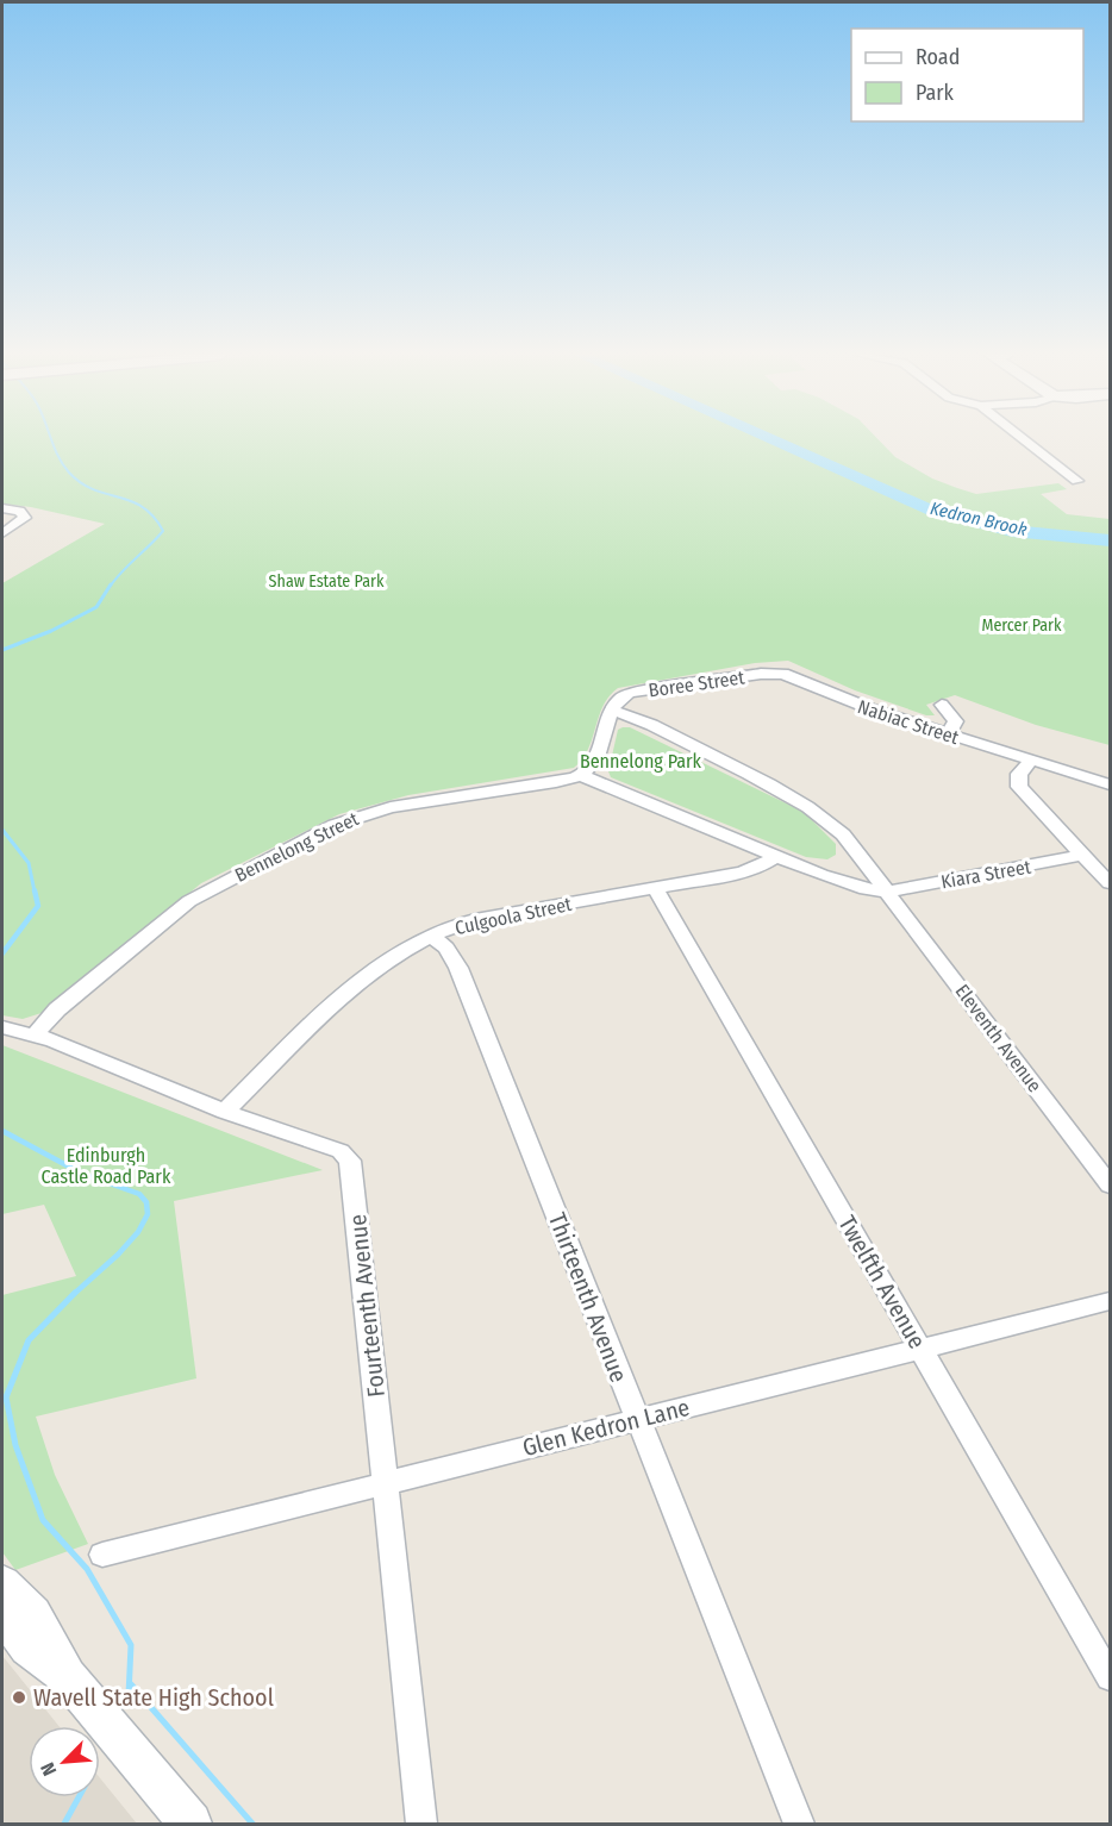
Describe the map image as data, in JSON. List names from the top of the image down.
{
  "streets": {
    "street": [
      "Boree Street",
      "Nabiac Street",
      "Bennelong Street",
      "Kiara Street",
      "Culgoola Street",
      "Eleventh Avenue",
      "Twelfth Avenue",
      "Thirteenth Avenue",
      "Fourteenth Avenue",
      "Glen Kedron Lane"
    ]
  },
  "crossings": [
    ["Boree Street", "Nabiac Street"],
    ["Boree Street", "Eleventh Avenue"],
    ["Bennelong Street", "Fourteenth Avenue"],
    ["Kiara Street", "Eleventh Avenue"],
    ["Culgoola Street", "Twelfth Avenue"],
    ["Culgoola Street", "Thirteenth Avenue"],
    ["Culgoola Street", "Fourteenth Avenue"],
    ["Twelfth Avenue", "Glen Kedron Lane"],
    ["Thirteenth Avenue", "Glen Kedron Lane"],
    ["Fourteenth Avenue", "Glen Kedron Lane"]
  ],
  "water": ["Kedron Brook"],
  "parks": [
    "Shaw Estate Park",
    "Mercer Park",
    "Bennelong Park",
    "Edinburgh Castle Road Park"
  ],
  "places": ["Wavell State High School"],
  "legend": ["Road", "Park"],
  "north": "bottom left"
}
